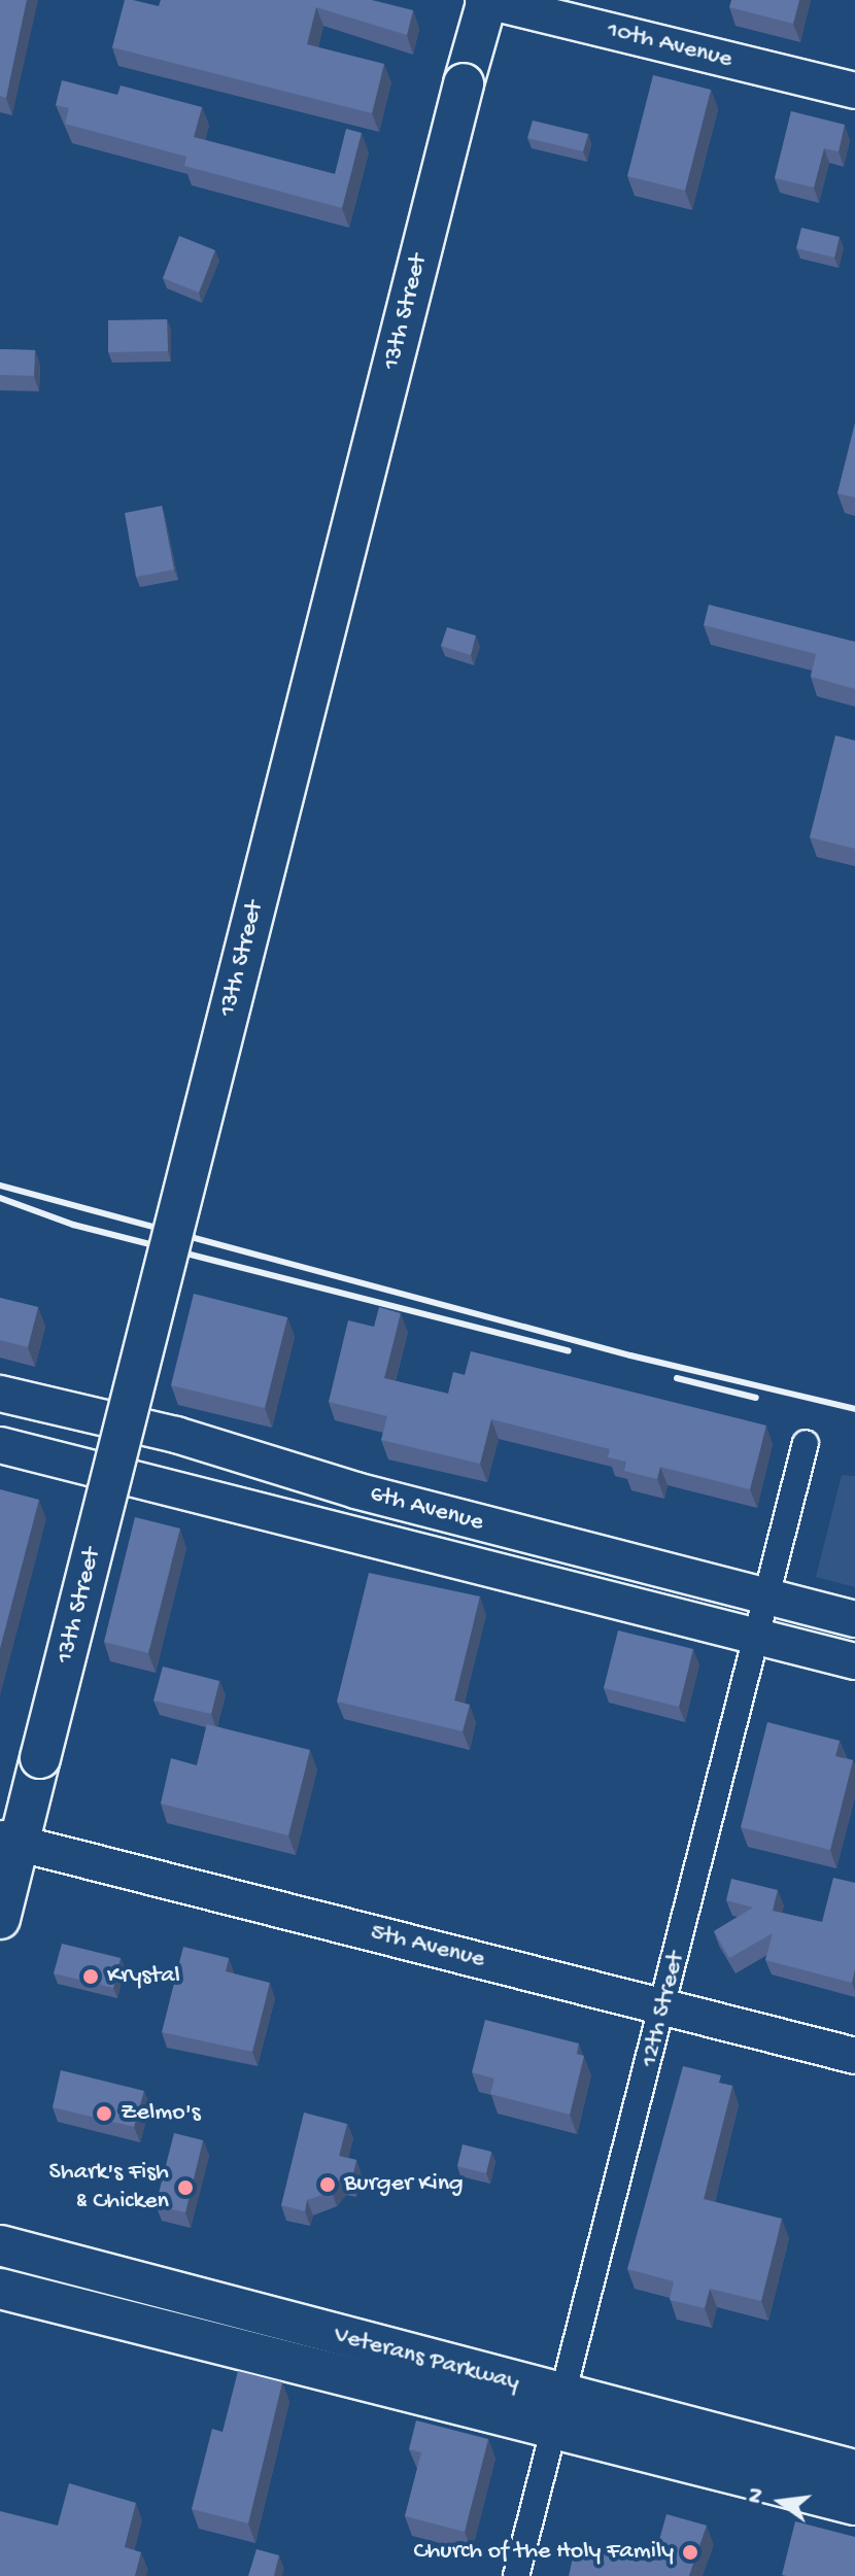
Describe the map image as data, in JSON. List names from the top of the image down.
{
  "streets": {
    "main road": ["13th Street", "Veterans Parkway"],
    "street": [
      "10th Avenue",
      "6th Avenue",
      "5th Avenue",
      "12th Street"
    ]
  },
  "crossings": [
    ["10th Avenue", "13th Street"],
    ["13th Street", "5th Avenue"],
    ["6th Avenue", "12th Street"],
    ["5th Avenue", "12th Street"],
    ["12th Street", "Veterans Parkway"]
  ],
  "places": [
    "Krystal",
    "Zelmo's",
    "Burger King",
    "Shark's Fish & Chicken",
    "Church of the Holy Family"
  ],
  "north": "left"
}
